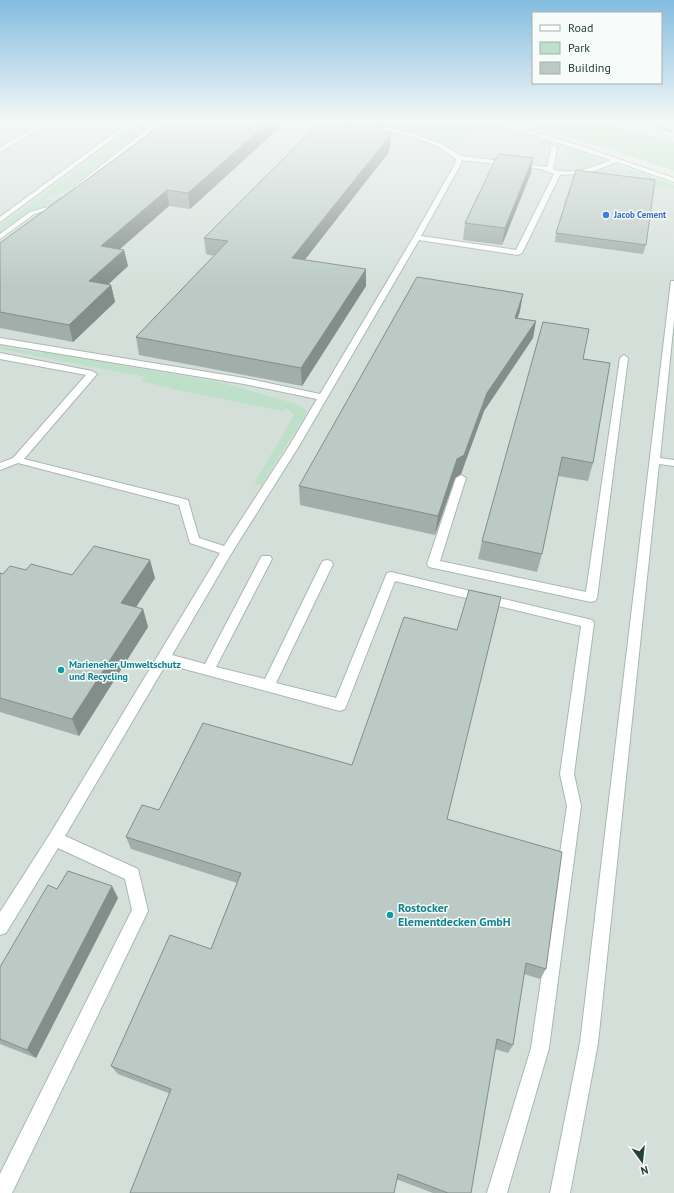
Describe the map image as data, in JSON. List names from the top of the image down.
{
  "places": ["Jacob Cement", "Marieneher Umweltschutz und Recycling", "Rostocker Elementdecken GmbH"],
  "legend": ["Road", "Park", "Building"],
  "north": "bottom"
}
